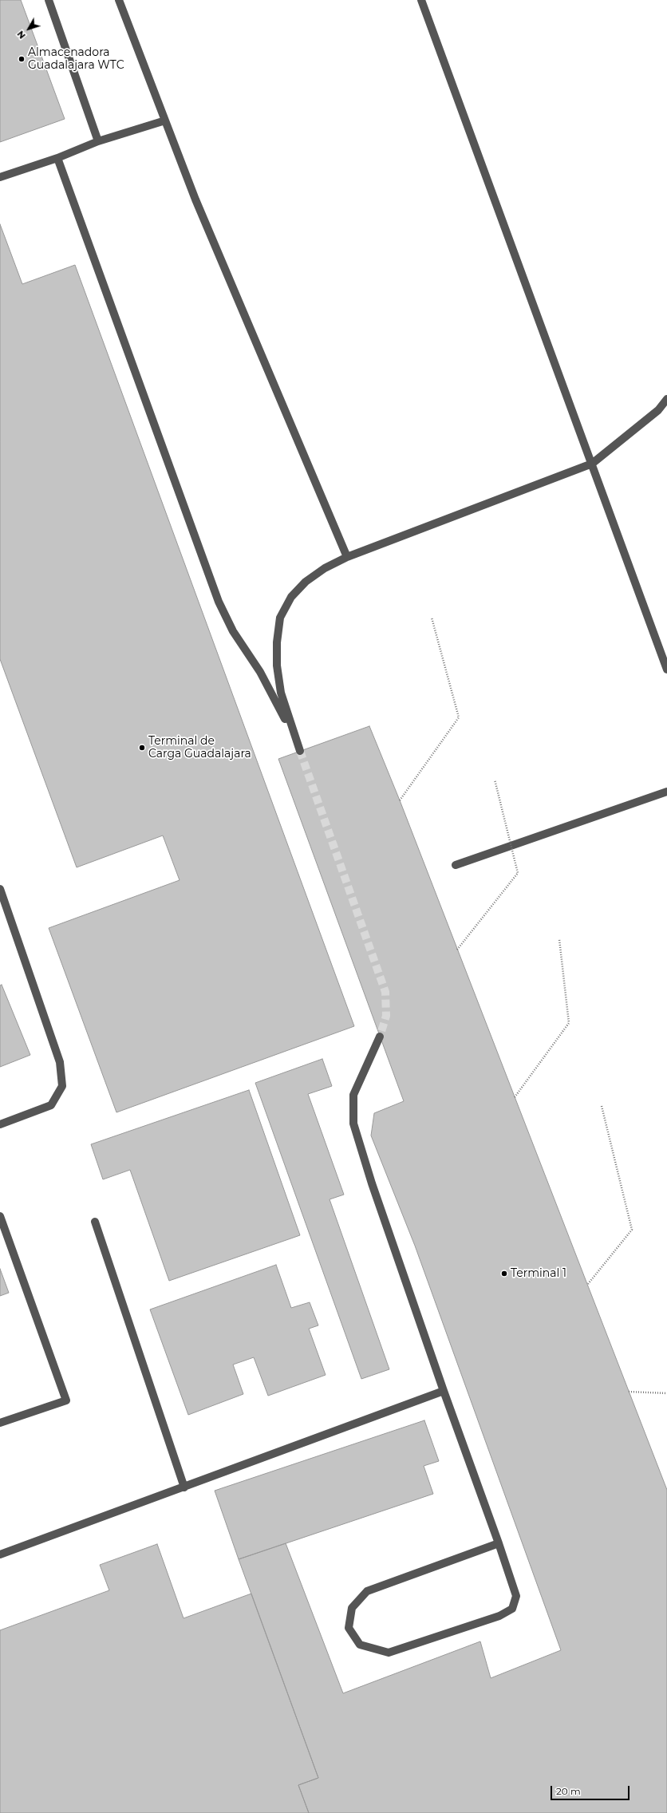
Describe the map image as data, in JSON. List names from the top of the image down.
{
  "places": ["Almacenadora Guadalajara WTC", "Terminal de Carga Guadalajara", "Terminal 1"],
  "scale_bar": "20 m",
  "north": "bottom left"
}
